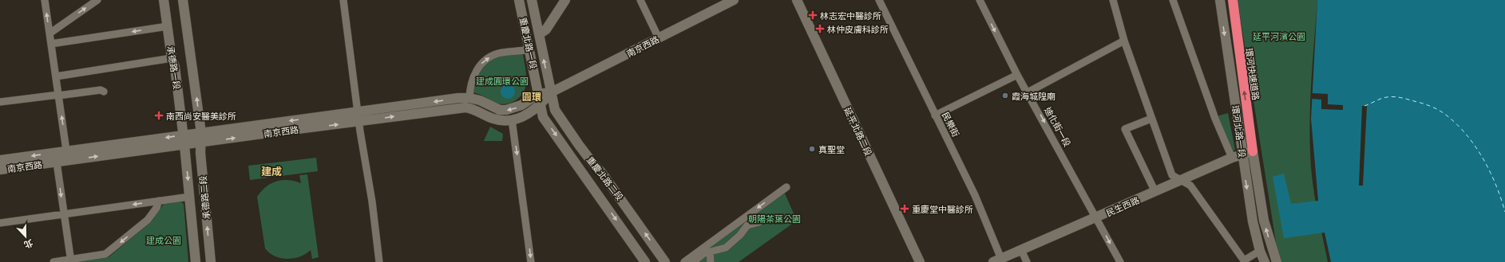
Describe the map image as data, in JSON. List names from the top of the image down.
{
  "streets": {
    "highway": ["環河快速道路"],
    "main road": [
      "重慶北路一段",
      "南京西路",
      "承德路一段",
      "延平北路二段",
      "環河北路一段",
      "重慶北路二段",
      "承德路二段",
      "民生西路"
    ],
    "street": ["民樂街", "迪化街一段"]
  },
  "crossings": [
    ["重慶北路一段", "南京西路"],
    ["重慶北路一段", "重慶北路二段"],
    ["南京西路", "承德路一段"],
    ["南京西路", "重慶北路二段"],
    ["南京西路", "承德路二段"],
    ["承德路一段", "承德路二段"],
    ["環河快速道路", "環河北路一段"],
    ["環河快速道路", "民生西路"],
    ["民樂街", "民生西路"],
    ["迪化街一段", "民生西路"],
    ["環河北路一段", "民生西路"]
  ],
  "one_way": ["環河快速道路", "迪化街一段"],
  "districts": ["圓環", "建成"],
  "parks": [
    "延平河濱公園",
    "建成圓環公園",
    "朝陽茶葉公園",
    "建成公園"
  ],
  "places": {
    "health": [
      "林志宏中醫診所",
      "林仲皮膚科診所",
      "南西尚安醫美診所",
      "重慶堂中醫診所"
    ],
    "other": ["霞海城隍廟", "真聖堂"]
  },
  "north": "bottom"
}
